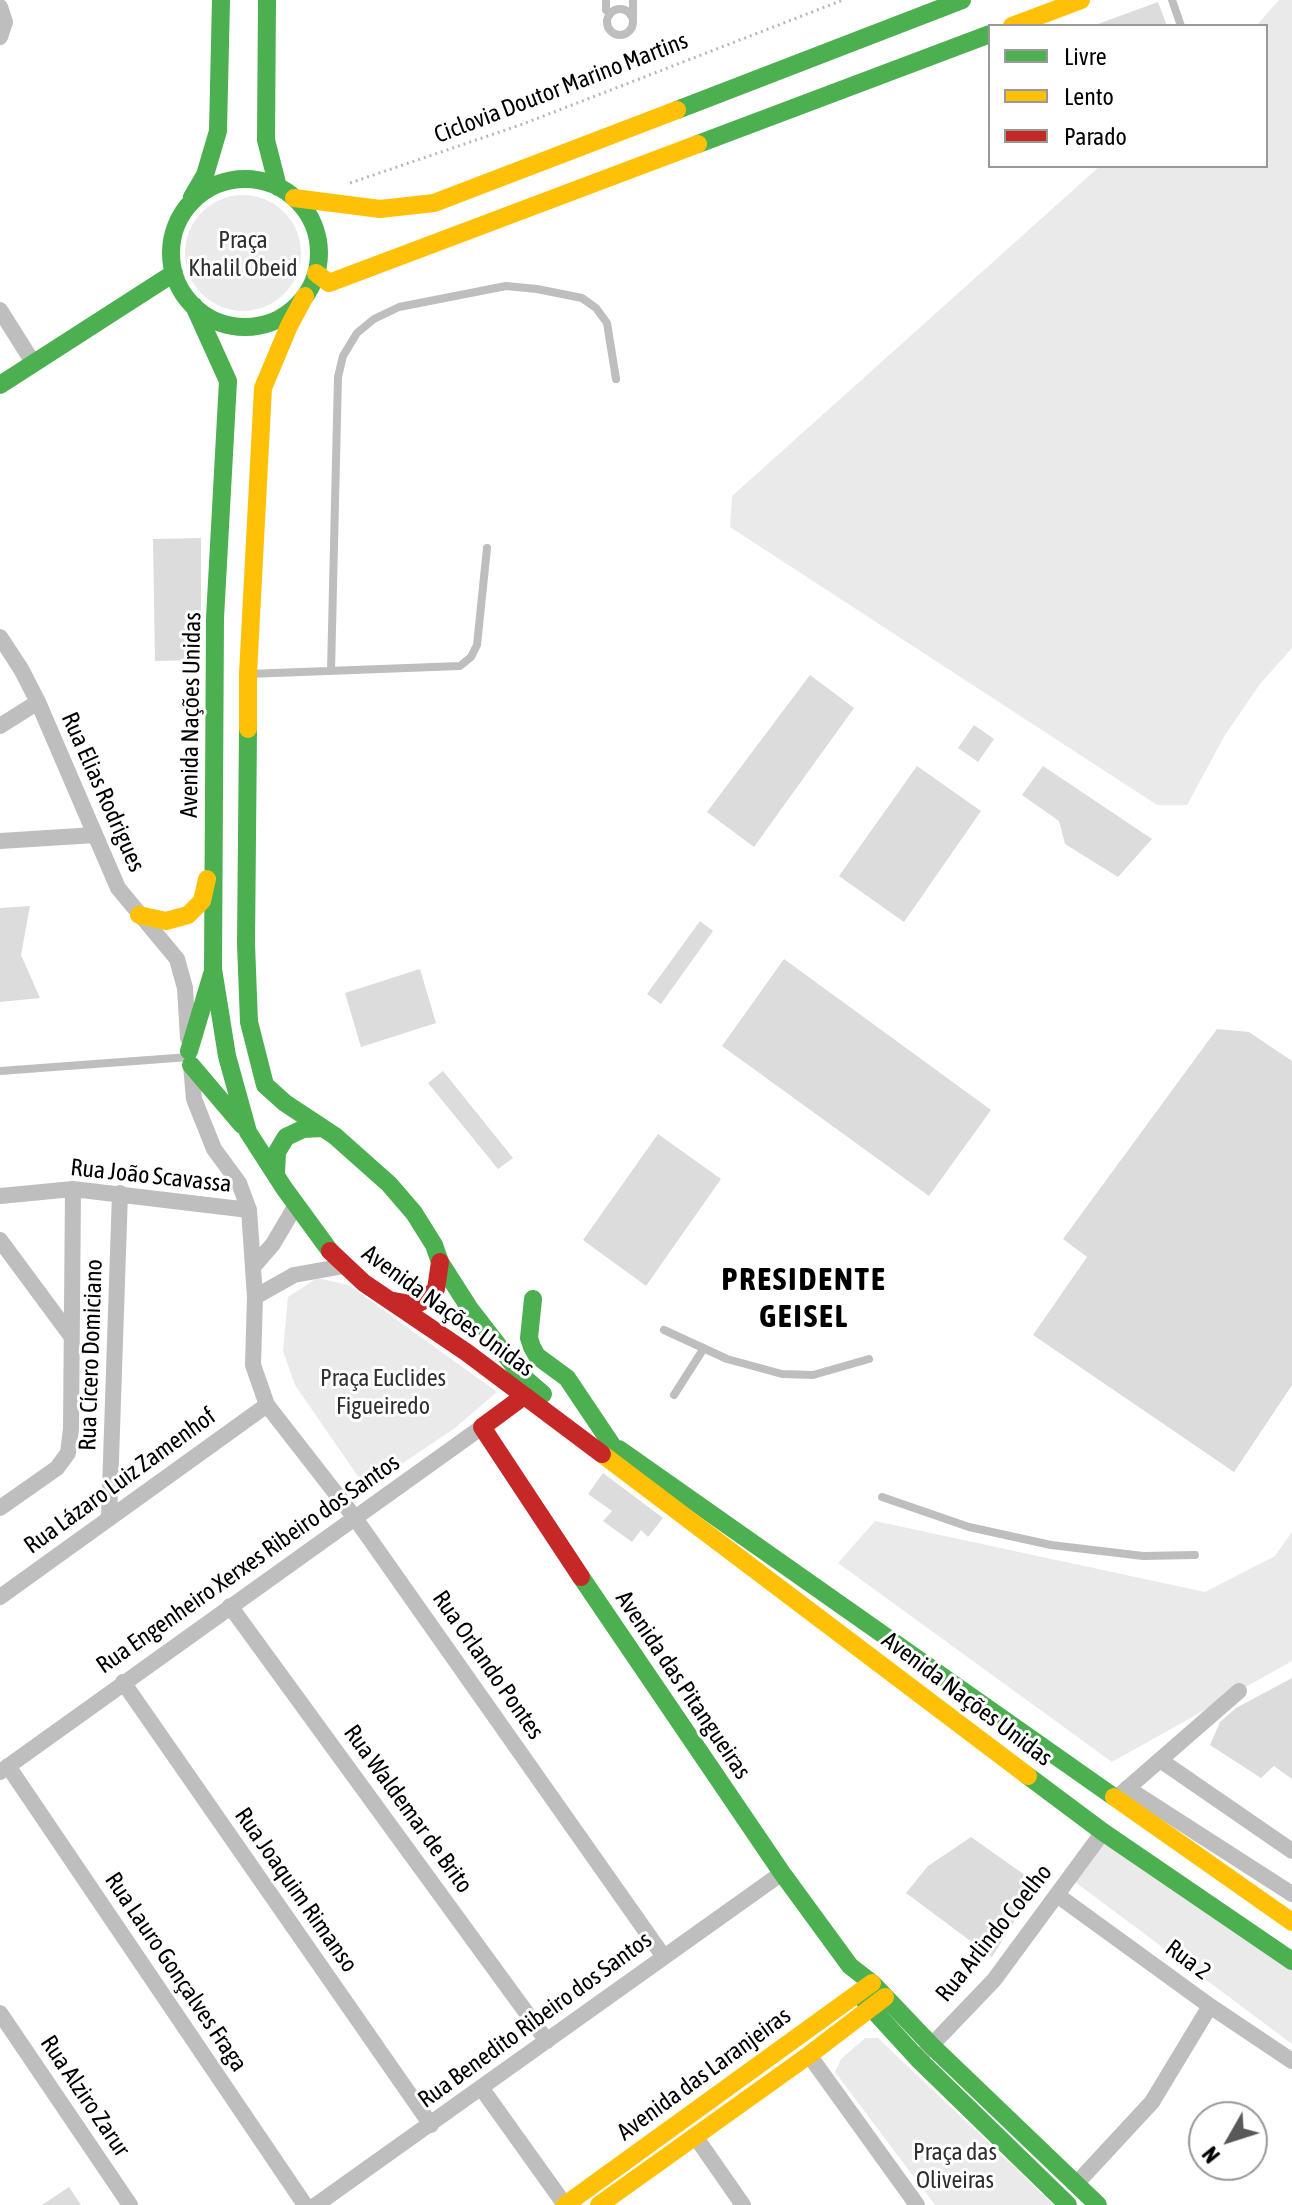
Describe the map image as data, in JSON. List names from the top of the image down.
{
  "streets": {
    "main road": [
      "Avenida Nações Unidas",
      "Rua Engenheiro Xerxes Ribeiro dos Santos",
      "Avenida das Pitangueiras",
      "Avenida das Laranjeiras"
    ],
    "street": [
      "Rua Elias Rodrigues",
      "Rua João Scavassa",
      "Rua Cícero Domiciano",
      "Rua Lázaro Luiz Zamenhof",
      "Rua Orlando Pontes",
      "Rua Waldemar de Brito",
      "Rua Joaquim Rimanso",
      "Rua Arlindo Coelho",
      "Rua 2",
      "Rua Lauro Gonçalves Fraga",
      "Rua Benedito Ribeiro dos Santos",
      "Rua Alziro Zarur"
    ],
    "path": ["Ciclovia Doutor Marino Martins"]
  },
  "crossings": [
    ["Avenida Nações Unidas", "Rua Engenheiro Xerxes Ribeiro dos Santos"],
    ["Avenida Nações Unidas", "Rua Arlindo Coelho"],
    ["Rua Elias Rodrigues", "Rua João Scavassa"],
    ["Rua Elias Rodrigues", "Rua Orlando Pontes"],
    ["Rua João Scavassa", "Rua Cícero Domiciano"],
    ["Rua João Scavassa", "Rua Orlando Pontes"],
    ["Rua Cícero Domiciano", "Rua Lázaro Luiz Zamenhof"],
    ["Rua Lázaro Luiz Zamenhof", "Rua Orlando Pontes"],
    ["Rua Engenheiro Xerxes Ribeiro dos Santos", "Rua Orlando Pontes"],
    ["Rua Engenheiro Xerxes Ribeiro dos Santos", "Avenida das Pitangueiras"],
    ["Rua Engenheiro Xerxes Ribeiro dos Santos", "Rua Waldemar de Brito"],
    ["Rua Engenheiro Xerxes Ribeiro dos Santos", "Rua Joaquim Rimanso"],
    ["Rua Engenheiro Xerxes Ribeiro dos Santos", "Rua Lauro Gonçalves Fraga"],
    ["Rua Orlando Pontes", "Rua Benedito Ribeiro dos Santos"],
    ["Avenida das Pitangueiras", "Rua Arlindo Coelho"],
    ["Avenida das Pitangueiras", "Rua Benedito Ribeiro dos Santos"],
    ["Avenida das Pitangueiras", "Avenida das Laranjeiras"],
    ["Rua Waldemar de Brito", "Rua Benedito Ribeiro dos Santos"],
    ["Rua Joaquim Rimanso", "Rua Benedito Ribeiro dos Santos"],
    ["Rua Arlindo Coelho", "Rua 2"]
  ],
  "districts": ["PRESIDENTE GEISEL"],
  "parks": ["Praça Khalil Obeid", "Praça Euclides Figueiredo", "Praça das Oliveiras"],
  "legend": ["Livre", "Lento", "Parado"],
  "north": "bottom left"
}
